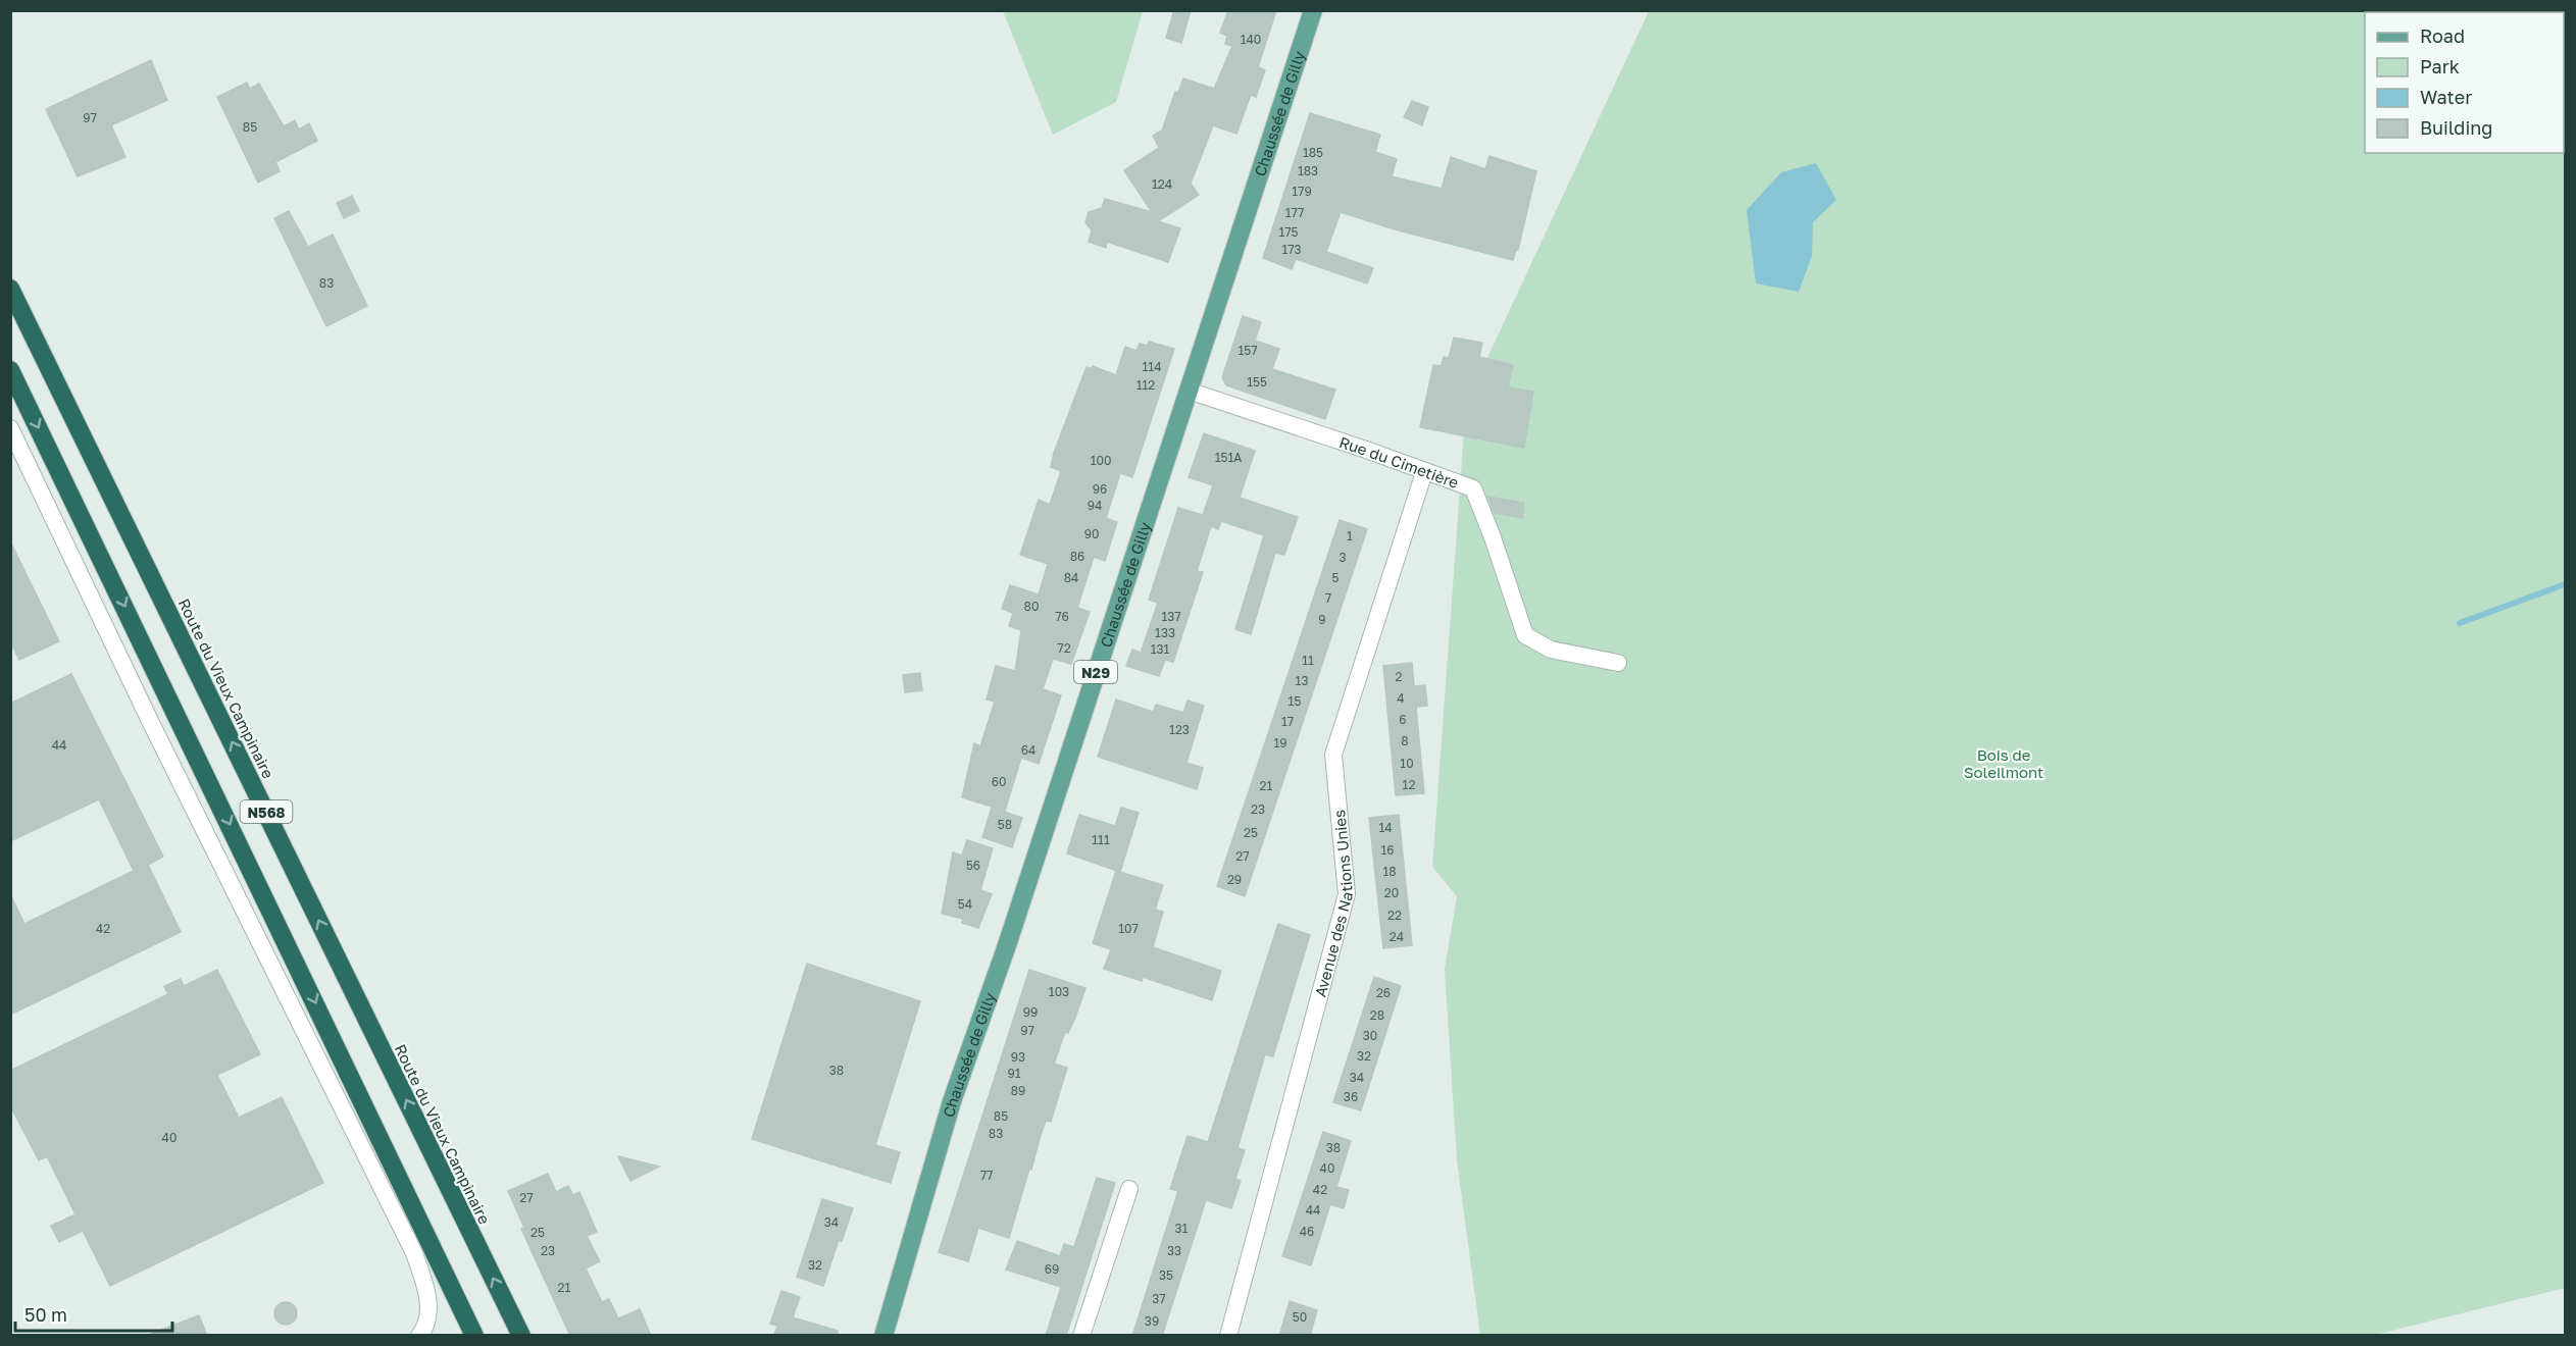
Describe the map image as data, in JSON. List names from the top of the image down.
{
  "streets": {
    "highway": ["Route du Vieux Campinaire", "N568"],
    "main road": ["Chaussée de Gilly", "N29"],
    "street": ["Rue du Cimetière", "Avenue des Nations Unies"]
  },
  "crossings": [
    ["Chaussée de Gilly", "Rue du Cimetière"],
    ["Rue du Cimetière", "Avenue des Nations Unies"]
  ],
  "parks": ["Bois de Soleilmont"],
  "house_numbers": [
    "140",
    "97",
    "85",
    "185",
    "183",
    "124",
    "179",
    "177",
    "175",
    "173",
    "83",
    "157",
    "114",
    "155",
    "112",
    "151A",
    "100",
    "96",
    "94",
    "90",
    "1",
    "86",
    "3",
    "84",
    "5",
    "7",
    "80",
    "76",
    "137",
    "9",
    "133",
    "72",
    "131",
    "11",
    "2",
    "13",
    "4",
    "15",
    "6",
    "17",
    "123",
    "8",
    "19",
    "44",
    "64",
    "10",
    "60",
    "12",
    "21",
    "23",
    "58",
    "14",
    "25",
    "111",
    "16",
    "27",
    "56",
    "18",
    "29",
    "20",
    "54",
    "22",
    "42",
    "107",
    "24",
    "103",
    "26",
    "99",
    "28",
    "97",
    "30",
    "32",
    "93",
    "38",
    "91",
    "34",
    "89",
    "36",
    "85",
    "83",
    "40",
    "38",
    "40",
    "77",
    "42",
    "27",
    "44",
    "34",
    "31",
    "46",
    "25",
    "23",
    "33",
    "32",
    "69",
    "35",
    "21",
    "37",
    "50",
    "39"
  ],
  "legend": [
    "Road",
    "Park",
    "Water",
    "Building"
  ],
  "scale_bar": "50 m"
}
